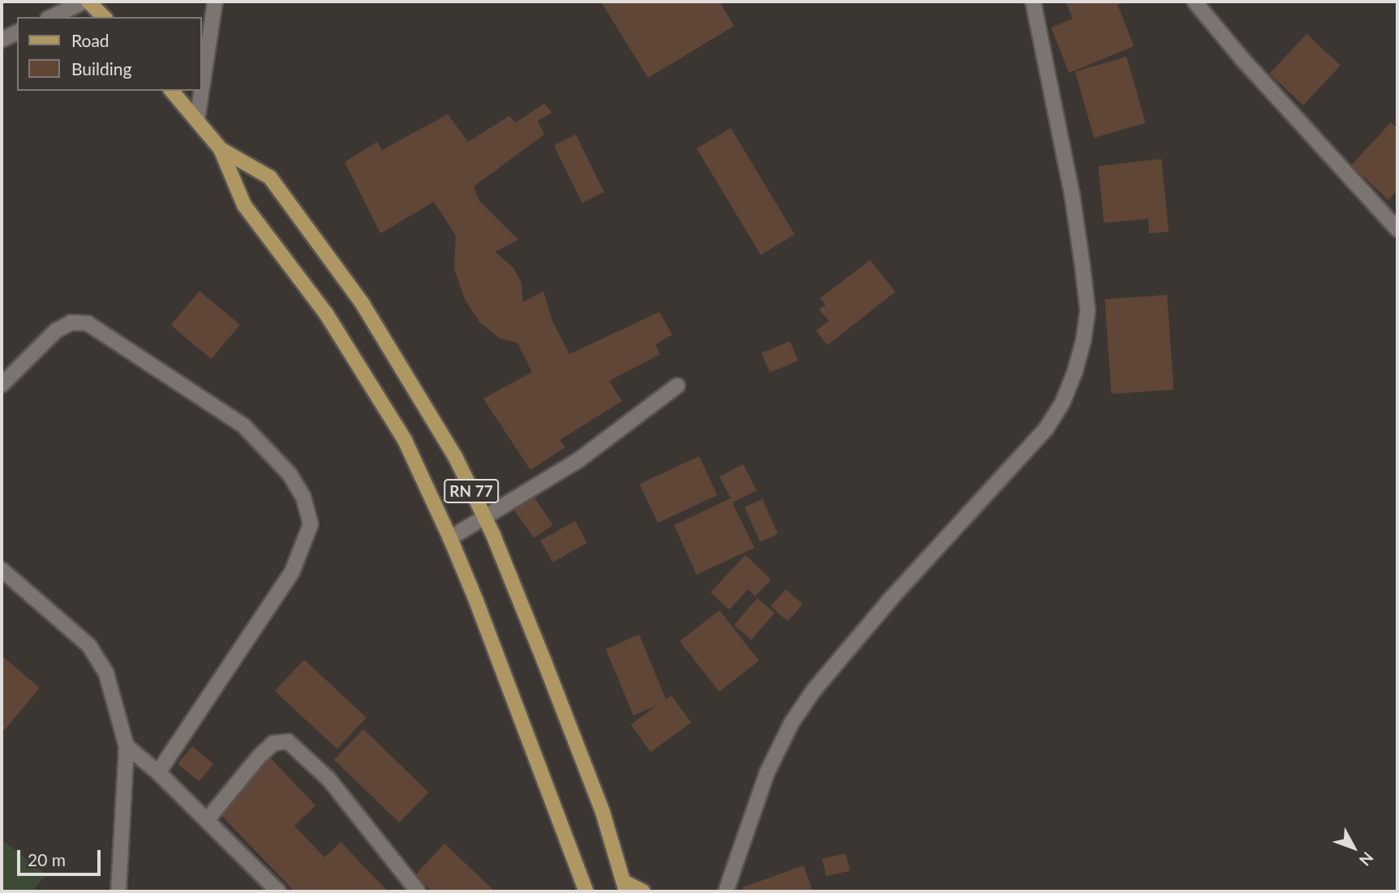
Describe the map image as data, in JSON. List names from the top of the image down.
{
  "streets": {
    "main road": ["RN 77"]
  },
  "legend": ["Road", "Building"],
  "scale_bar": "20 m",
  "north": "bottom right"
}
